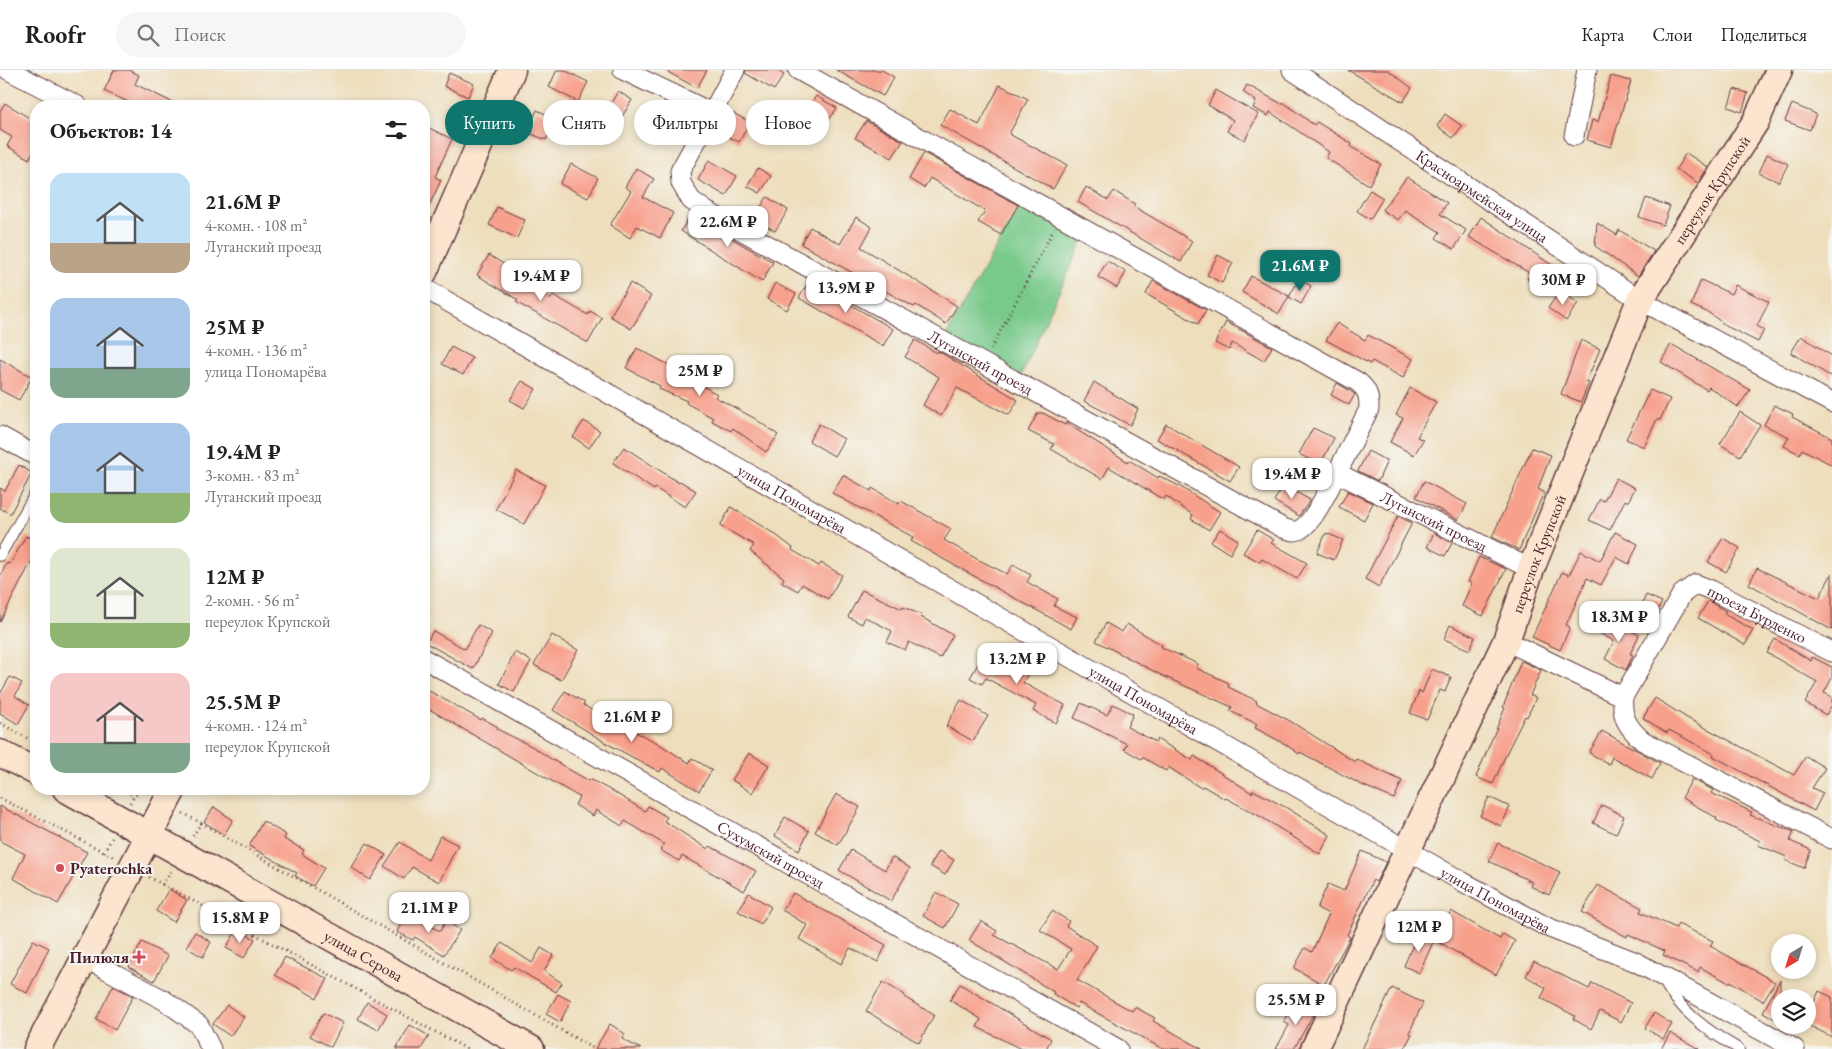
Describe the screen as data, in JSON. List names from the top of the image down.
{
  "streets": {
    "street": [
      "переулок Крупской",
      "Красноармейская улица",
      "Луганский проезд",
      "улица Пономарёва",
      "проезд Бурденко",
      "Сухумский проезд",
      "улица Серова"
    ]
  },
  "crossings": [
    ["переулок Крупской", "Красноармейская улица"],
    ["переулок Крупской", "Луганский проезд"],
    ["переулок Крупской", "улица Пономарёва"]
  ],
  "places": {
    "other": ["Pyaterochka"],
    "health": ["Пилюля"]
  },
  "north": "bottom left",
  "page": {
    "header": "Roofr",
    "search": "Поиск",
    "nav": ["Карта", "Слои", "Поделиться"],
    "chip": [
      "Купить",
      "Снять",
      "Фильтры",
      "Новое"
    ],
    "heading": "Объектов: 14",
    "list": [
      {
        "name": "21.6M ₽",
        "note": "4-комн. · 108 m² · Луганский проезд"
      },
      {
        "name": "25M ₽",
        "note": "4-комн. · 136 m² · улица Пономарёва"
      },
      {
        "name": "19.4M ₽",
        "note": "3-комн. · 83 m² · Луганский проезд"
      },
      {
        "name": "12M ₽",
        "note": "2-комн. · 56 m² · переулок Крупской"
      },
      {
        "name": "25.5M ₽",
        "note": "4-комн. · 124 m² · переулок Крупской"
      }
    ],
    "price": [
      "22.6M ₽",
      "21.6M ₽",
      "19.4M ₽",
      "30M ₽",
      "13.9M ₽",
      "25M ₽",
      "19.4M ₽",
      "18.3M ₽",
      "13.2M ₽",
      "21.6M ₽",
      "21.1M ₽",
      "15.8M ₽",
      "12M ₽",
      "25.5M ₽"
    ]
  }
}
